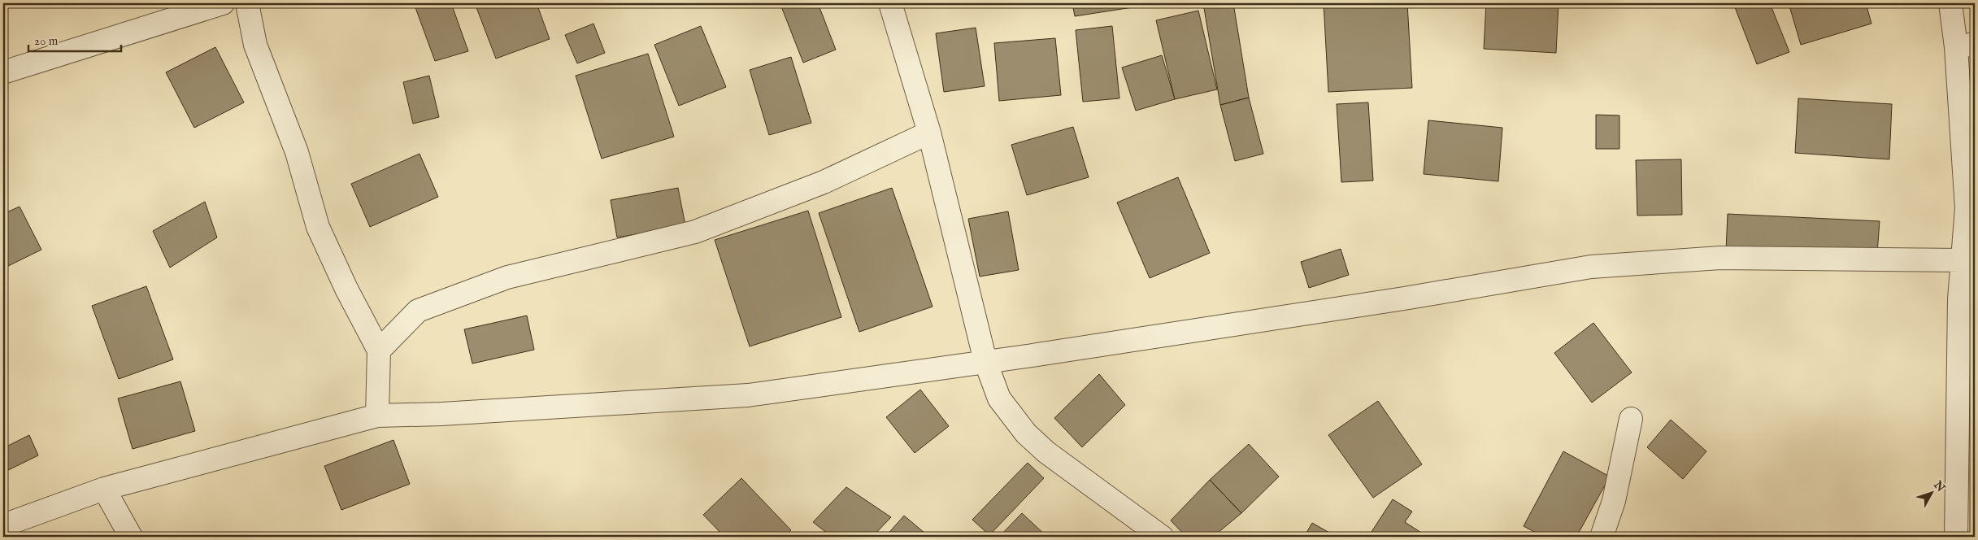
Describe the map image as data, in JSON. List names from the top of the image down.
{
  "scale_bar": "20 m",
  "north": "top right"
}
